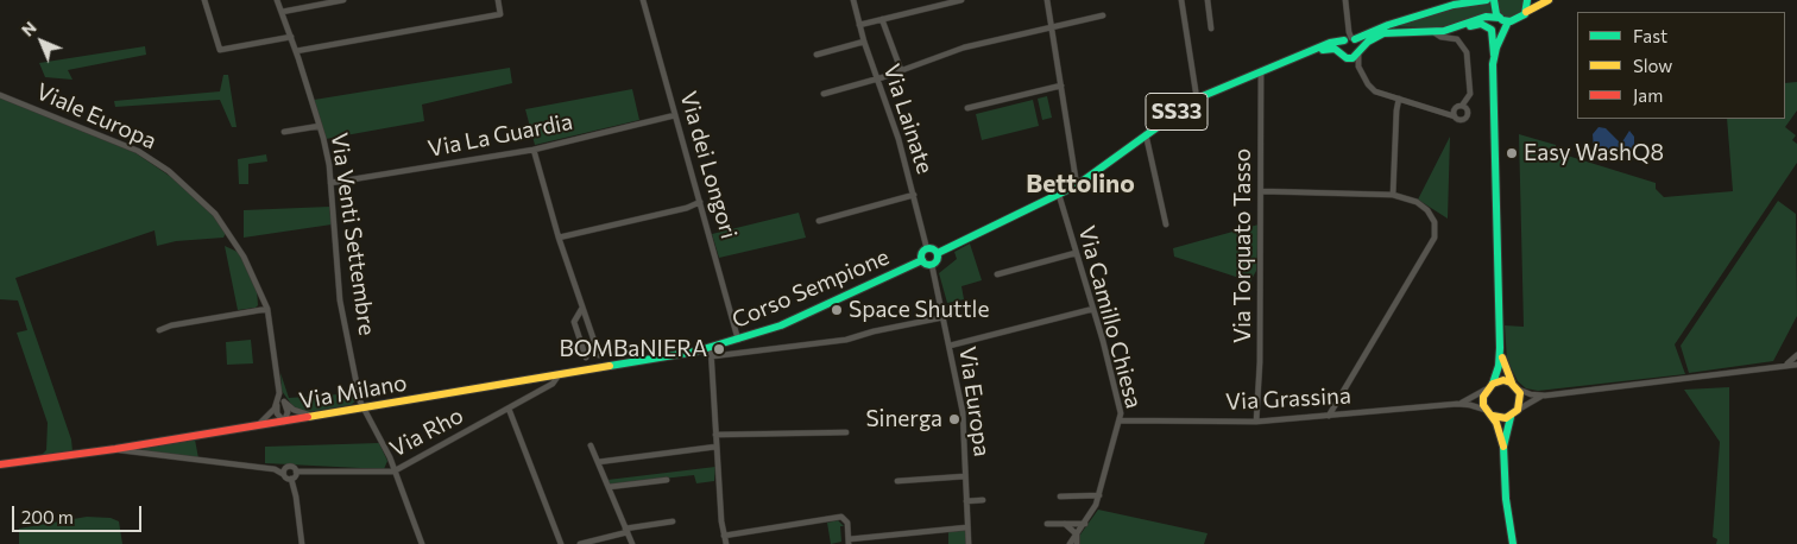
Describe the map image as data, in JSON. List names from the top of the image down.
{
  "streets": {
    "main road": ["SS33", "Corso Sempione", "Via Milano"],
    "street": [
      "Viale Europa",
      "Via Lainate",
      "Via La Guardia",
      "Via dei Longori",
      "Via Venti Settembre",
      "Via Torquato Tasso",
      "Via Camillo Chiesa",
      "Via Grassina",
      "Via Europa",
      "Via Rho"
    ]
  },
  "crossings": [
    ["SS33", "Via Lainate"],
    ["SS33", "Via Torquato Tasso"],
    ["SS33", "Corso Sempione"],
    ["SS33", "Via Camillo Chiesa"],
    ["SS33", "Via Europa"],
    ["Viale Europa", "Via Milano"],
    ["Via Lainate", "Corso Sempione"],
    ["Via Lainate", "Via Europa"],
    ["Via La Guardia", "Via dei Longori"],
    ["Via La Guardia", "Via Venti Settembre"],
    ["Via dei Longori", "Corso Sempione"],
    ["Via Venti Settembre", "Via Milano"],
    ["Via Venti Settembre", "Via Rho"],
    ["Via Torquato Tasso", "Via Grassina"],
    ["Corso Sempione", "Via Milano"],
    ["Corso Sempione", "Via Europa"],
    ["Via Camillo Chiesa", "Via Grassina"],
    ["Via Milano", "Via Rho"]
  ],
  "districts": ["Bettolino"],
  "places": [
    "Easy WashQ8",
    "Space Shuttle",
    "BOMBaNIERA",
    "Sinerga"
  ],
  "legend": ["Fast", "Slow", "Jam"],
  "scale_bar": "200 m",
  "north": "top left"
}
